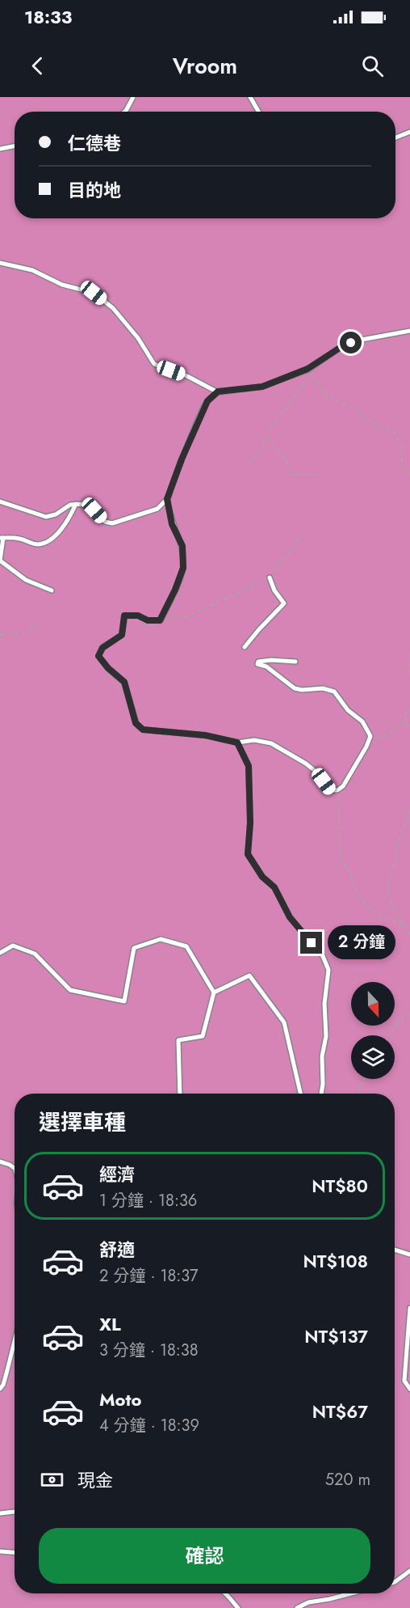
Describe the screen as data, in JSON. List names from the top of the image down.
{
  "north": "bottom",
  "page": {
    "status": "18:33",
    "header": "Vroom",
    "banner": ["仁德巷", "目的地"],
    "bubble": "2 分鐘",
    "heading": "選擇車種",
    "list": [
      {
        "name": "經濟",
        "note": "1 分鐘 · 18:36",
        "value": "NT$80"
      },
      {
        "name": "舒適",
        "note": "2 分鐘 · 18:37",
        "value": "NT$108"
      },
      {
        "name": "XL",
        "note": "3 分鐘 · 18:38",
        "value": "NT$137"
      },
      {
        "name": "Moto",
        "note": "4 分鐘 · 18:39",
        "value": "NT$67"
      }
    ],
    "pay": ["現金", "520 m"],
    "buttons": "確認"
  }
}
